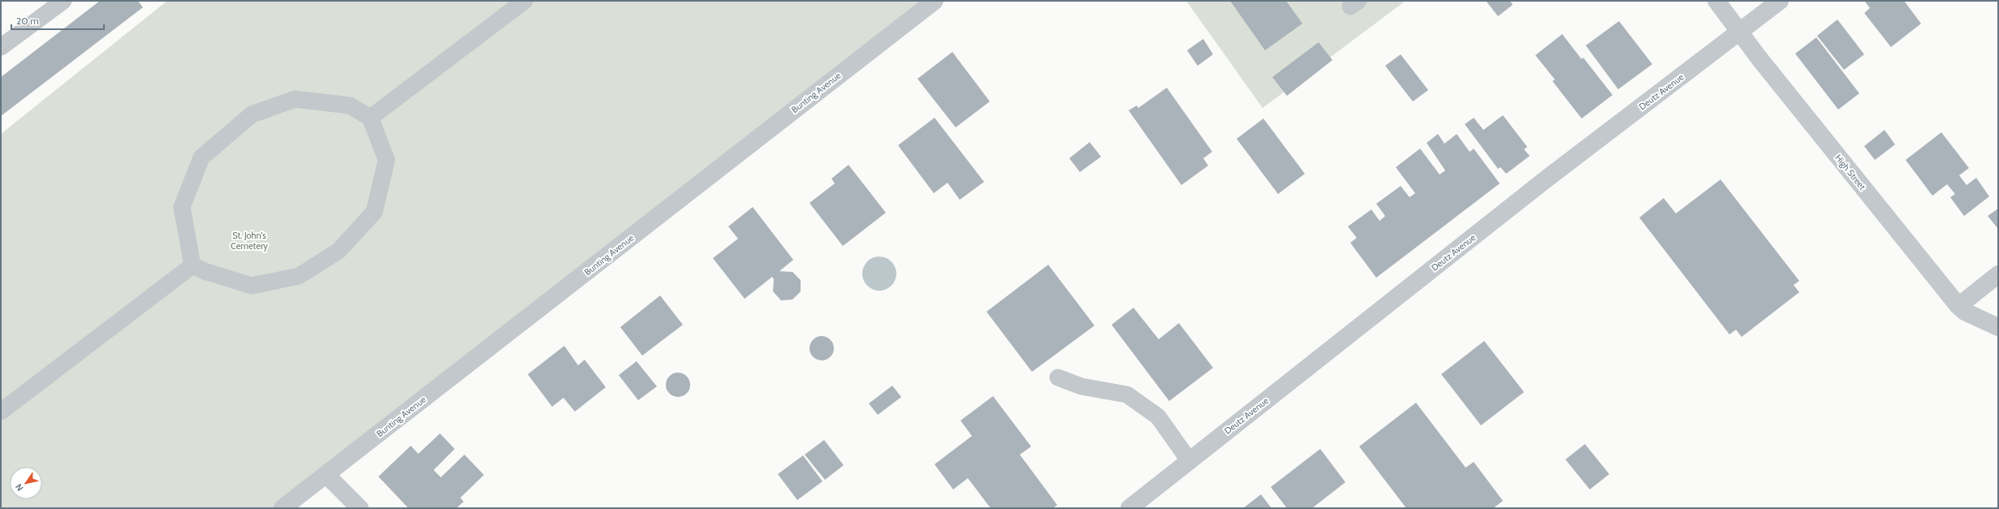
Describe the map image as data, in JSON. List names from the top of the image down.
{
  "streets": {
    "street": ["Deutz Avenue", "Bunting Avenue", "High Street"]
  },
  "crossings": [
    ["Deutz Avenue", "High Street"]
  ],
  "parks": ["St. John's Cemetery"],
  "scale_bar": "20 m",
  "north": "bottom left"
}
